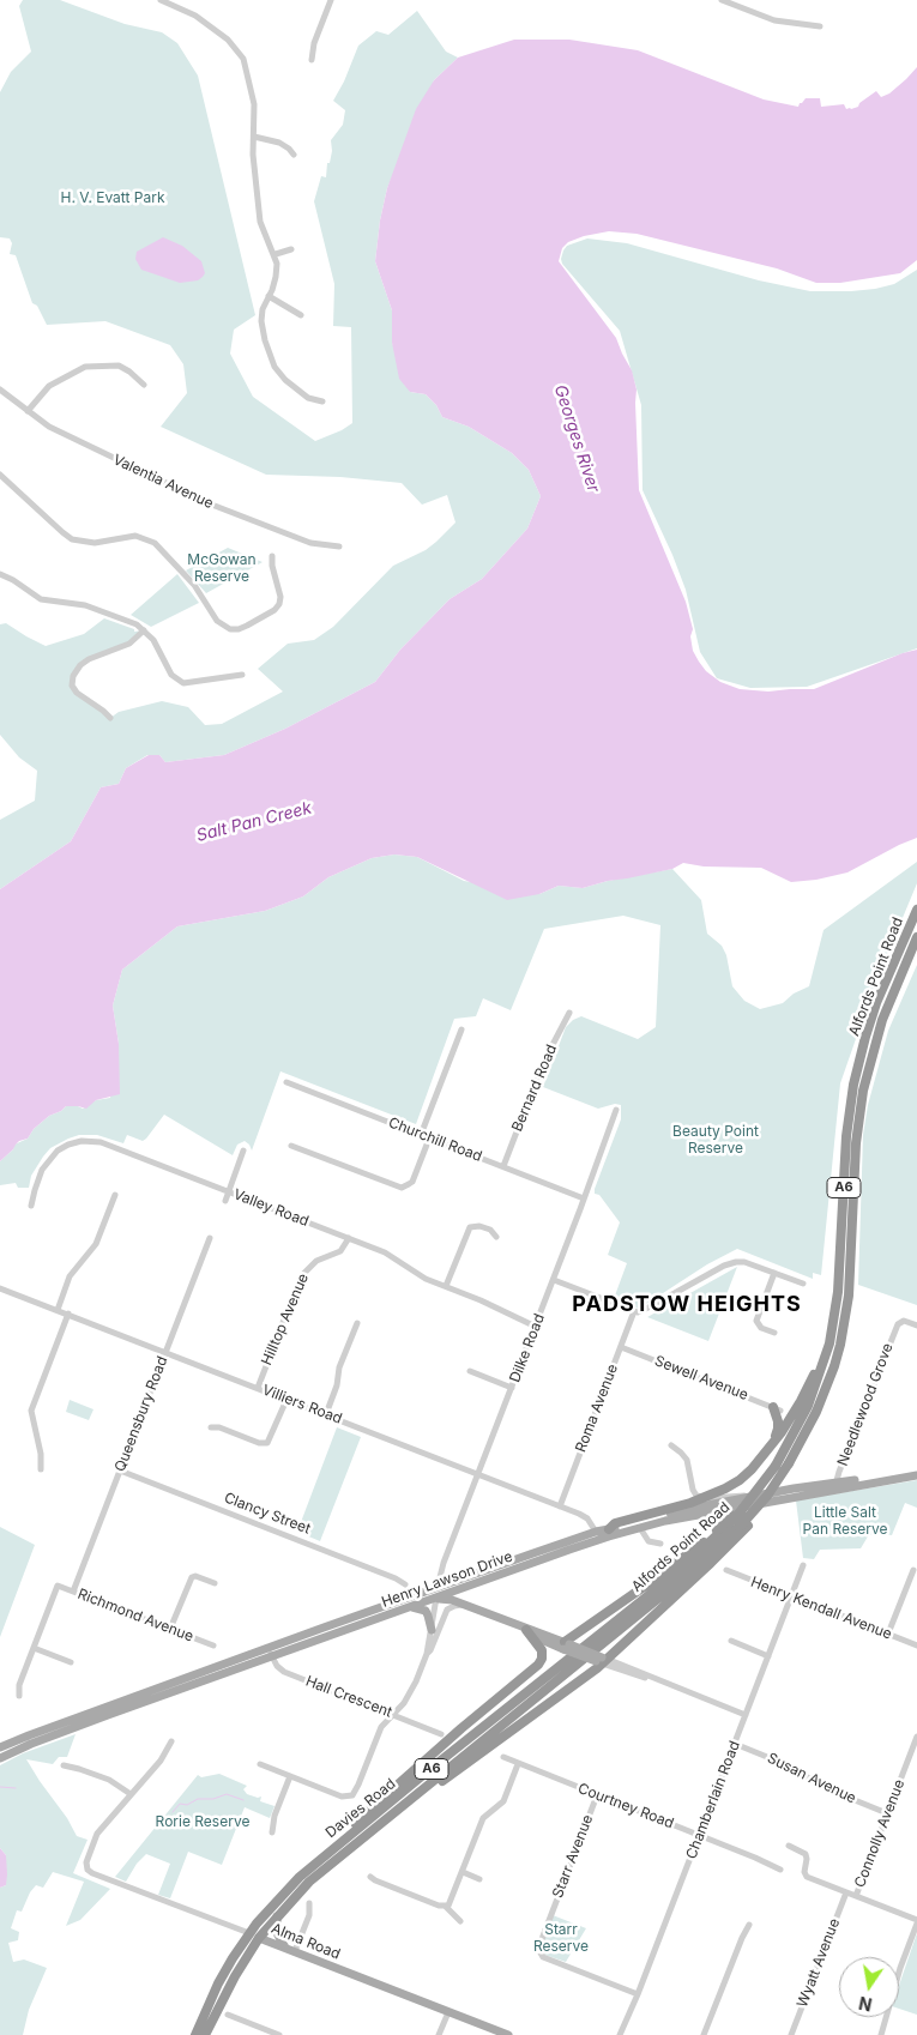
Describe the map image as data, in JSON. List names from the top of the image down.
{
  "streets": {
    "highway": [
      "Alfords Point Road",
      "A6",
      "Davies Road",
      "Alma Road"
    ],
    "main road": ["Henry Lawson Drive"],
    "street": [
      "Valentia Avenue",
      "Bernard Road",
      "Churchill Road",
      "Valley Road",
      "Hilltop Avenue",
      "Dilke Road",
      "Sewell Avenue",
      "Villiers Road",
      "Needlewood Grove",
      "Roma Avenue",
      "Queensbury Road",
      "Clancy Street",
      "Henry Kendall Avenue",
      "Richmond Avenue",
      "Hall Crescent",
      "Susan Avenue",
      "Chamberlain Road",
      "Courtney Road",
      "Connolly Avenue",
      "Starr Avenue",
      "Wyatt Avenue"
    ]
  },
  "crossings": [
    ["Alfords Point Road", "A6"],
    ["Alfords Point Road", "Davies Road"],
    ["Bernard Road", "Churchill Road"],
    ["Churchill Road", "Dilke Road"],
    ["A6", "Henry Lawson Drive"],
    ["A6", "Davies Road"],
    ["Valley Road", "Hilltop Avenue"],
    ["Valley Road", "Dilke Road"],
    ["Hilltop Avenue", "Villiers Road"],
    ["Dilke Road", "Villiers Road"],
    ["Dilke Road", "Henry Lawson Drive"],
    ["Sewell Avenue", "Roma Avenue"],
    ["Villiers Road", "Roma Avenue"],
    ["Villiers Road", "Queensbury Road"],
    ["Villiers Road", "Henry Lawson Drive"],
    ["Needlewood Grove", "Henry Lawson Drive"],
    ["Queensbury Road", "Clancy Street"],
    ["Queensbury Road", "Richmond Avenue"],
    ["Henry Lawson Drive", "Hall Crescent"],
    ["Henry Kendall Avenue", "Chamberlain Road"],
    ["Susan Avenue", "Chamberlain Road"],
    ["Susan Avenue", "Connolly Avenue"],
    ["Chamberlain Road", "Courtney Road"],
    ["Chamberlain Road", "Starr Avenue"],
    ["Courtney Road", "Starr Avenue"],
    ["Davies Road", "Alma Road"]
  ],
  "districts": ["PADSTOW HEIGHTS"],
  "water": ["Georges River", "Salt Pan Creek"],
  "parks": [
    "H. V. Evatt Park",
    "McGowan Reserve",
    "Beauty Point Reserve",
    "Little Salt Pan Reserve",
    "Rorie Reserve",
    "Starr Reserve"
  ],
  "north": "bottom"
}
